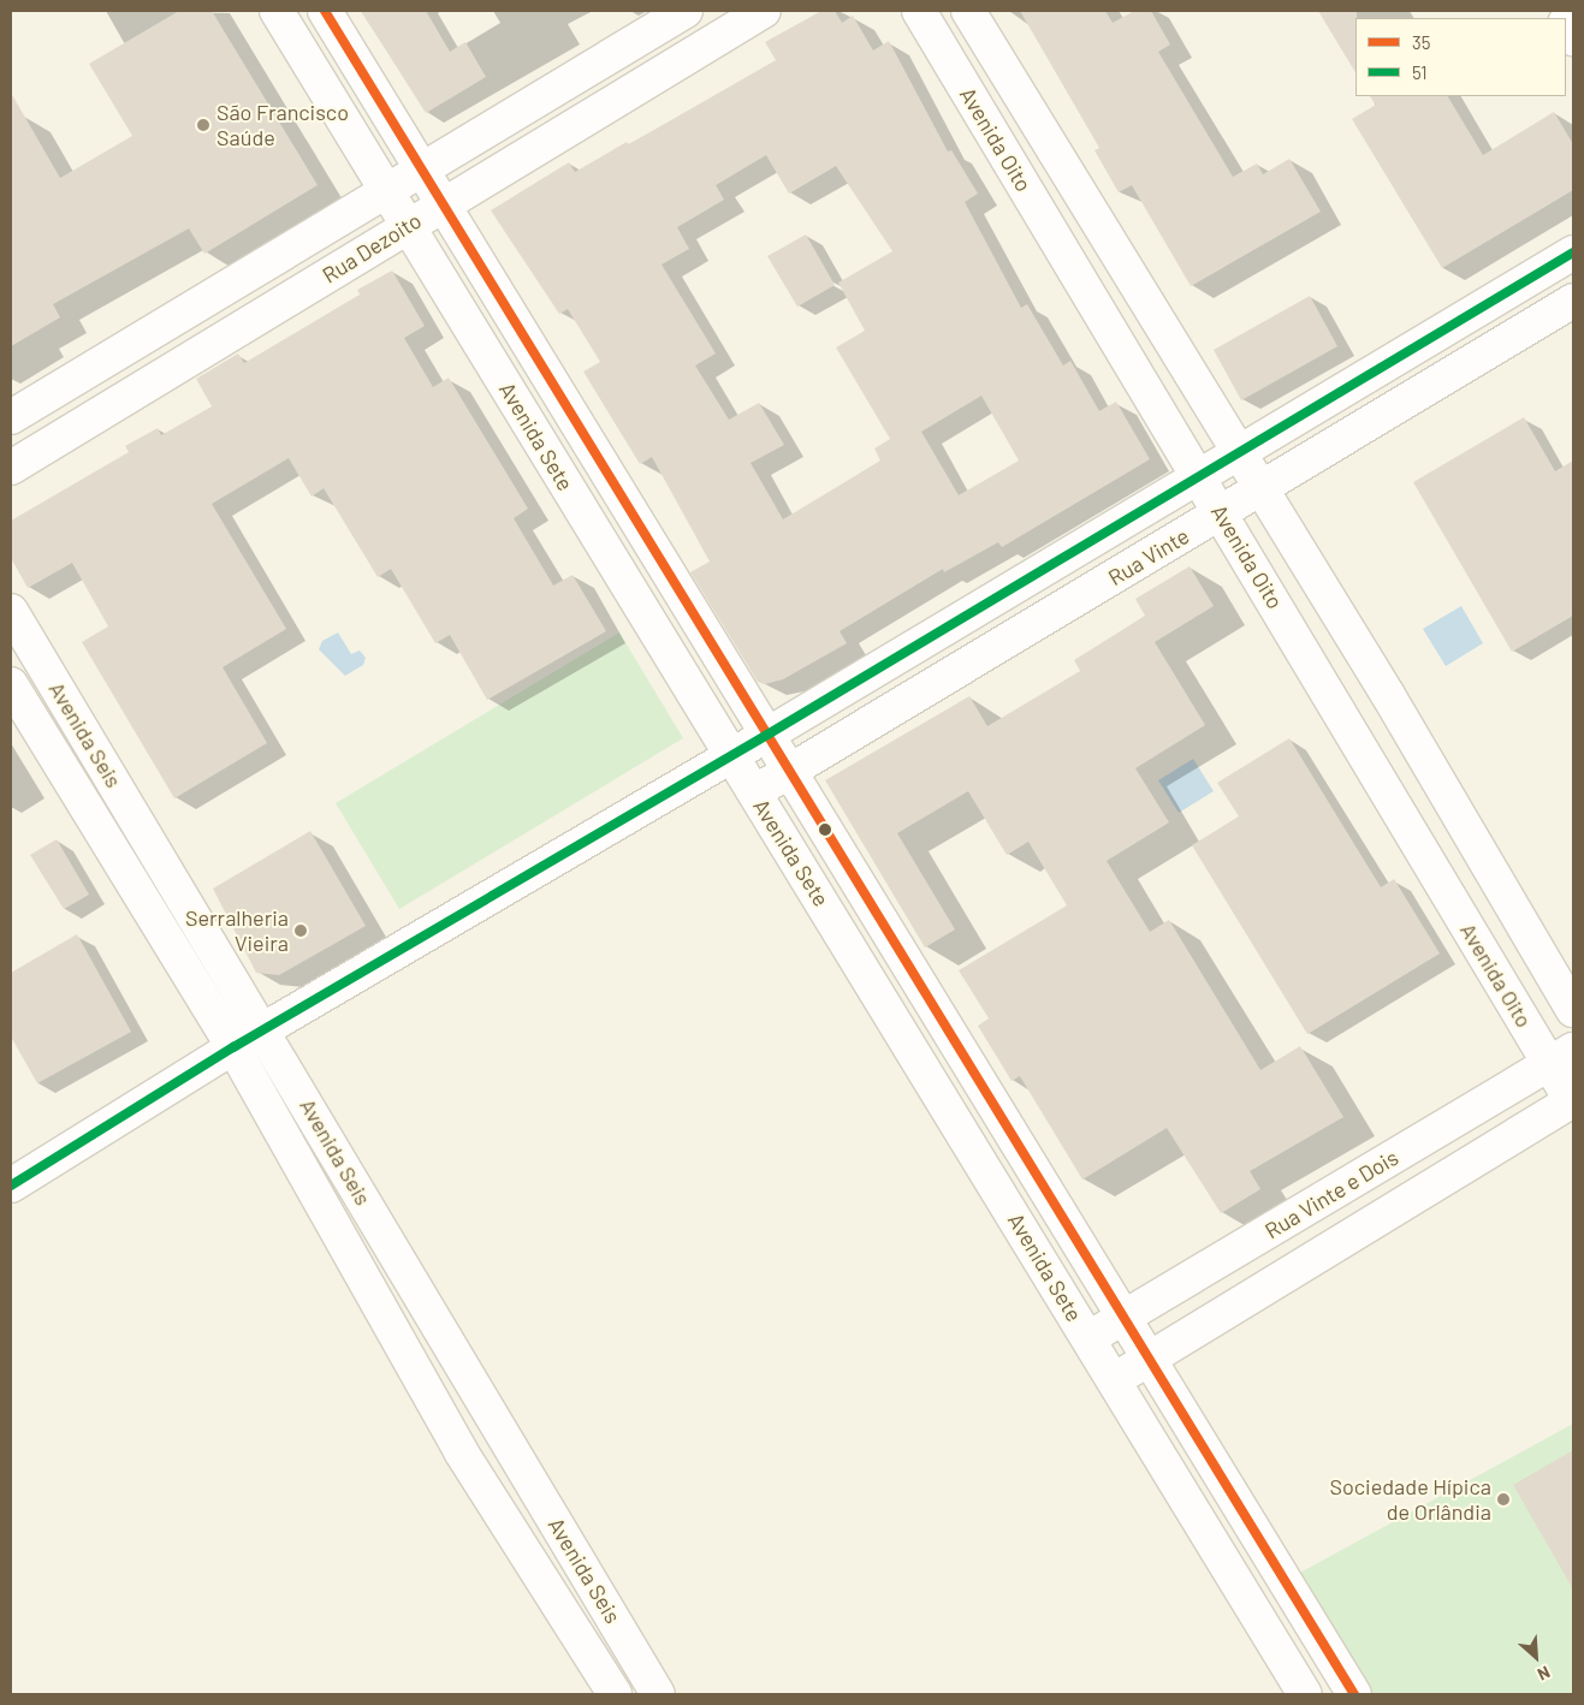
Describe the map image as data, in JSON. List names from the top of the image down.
{
  "streets": {
    "street": [
      "Avenida Oito",
      "Rua Dezoito",
      "Avenida Sete",
      "Rua Vinte",
      "Avenida Seis",
      "Rua Vinte e Dois"
    ]
  },
  "crossings": [
    ["Avenida Oito", "Rua Vinte"],
    ["Avenida Oito", "Rua Vinte e Dois"],
    ["Rua Dezoito", "Avenida Sete"],
    ["Avenida Sete", "Rua Vinte"],
    ["Avenida Sete", "Rua Vinte e Dois"],
    ["Rua Vinte", "Avenida Seis"]
  ],
  "places": ["São Francisco Saúde", "Serralheria Vieira", "Sociedade Hípica de Orlândia"],
  "lines": ["transit line 35", "transit line 51"],
  "legend": ["35", "51"],
  "north": "bottom right"
}
